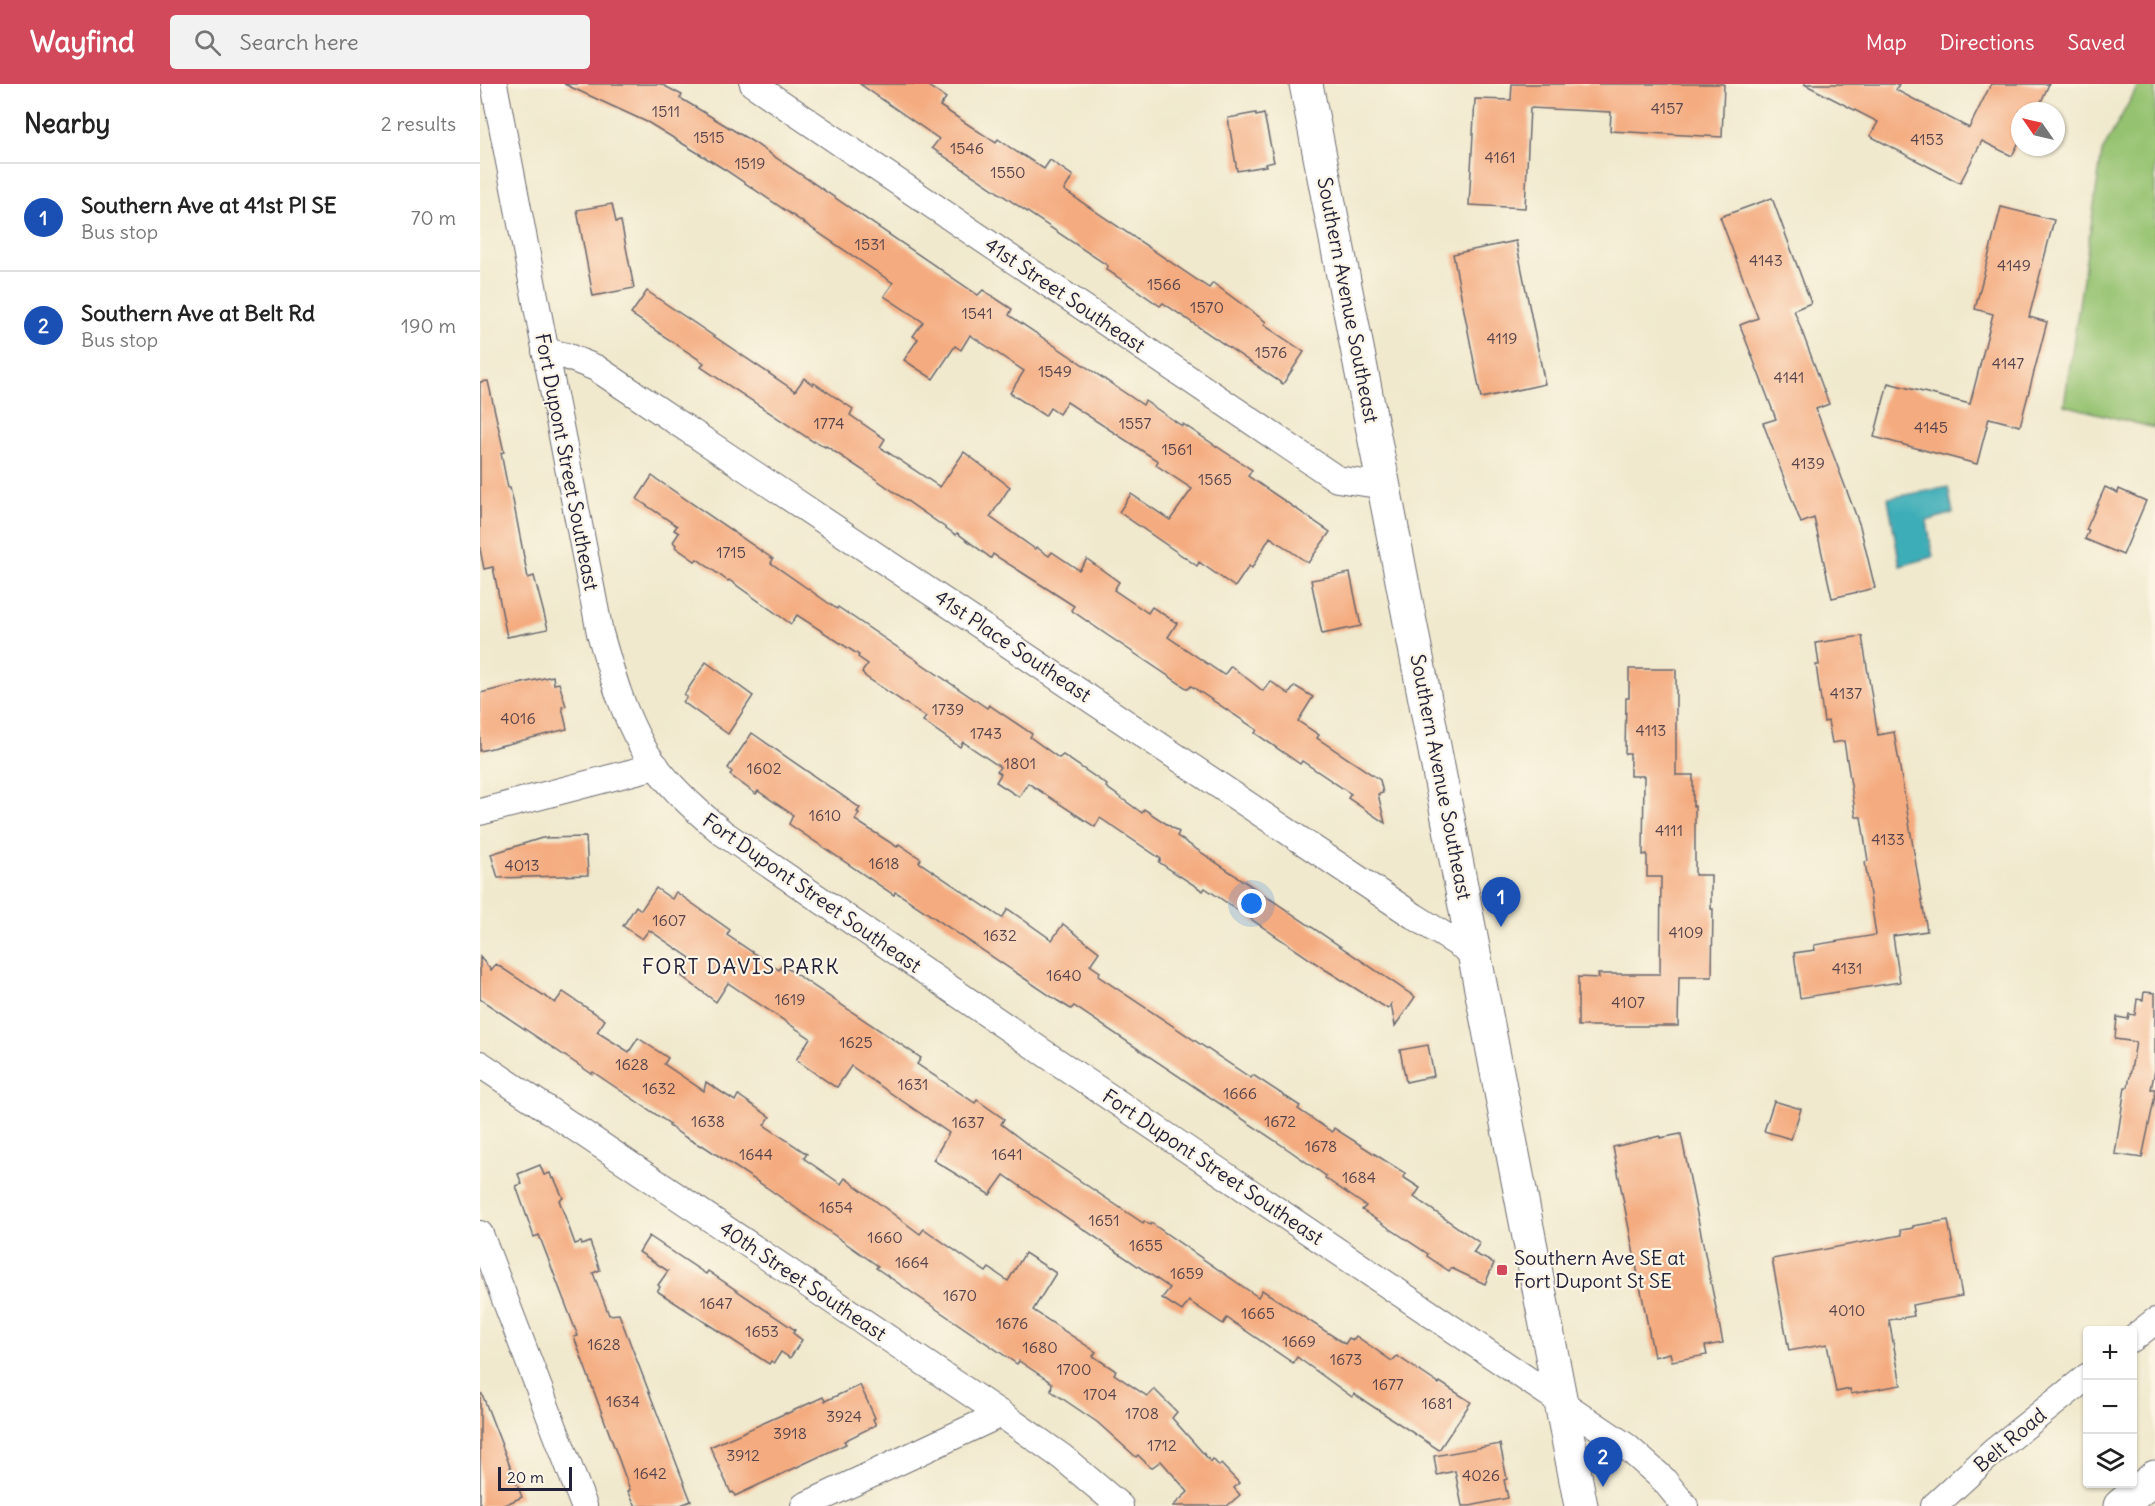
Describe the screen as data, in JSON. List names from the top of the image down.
{
  "streets": {
    "main road": ["Southern Avenue Southeast"],
    "street": [
      "41st Street Southeast",
      "Fort Dupont Street Southeast",
      "41st Place Southeast",
      "40th Street Southeast",
      "Belt Road"
    ]
  },
  "crossings": [
    ["41st Street Southeast", "Southern Avenue Southeast"],
    ["Southern Avenue Southeast", "Fort Dupont Street Southeast"],
    ["Southern Avenue Southeast", "41st Place Southeast"],
    ["Fort Dupont Street Southeast", "41st Place Southeast"]
  ],
  "districts": ["FORT DAVIS PARK"],
  "places": {
    "transit": ["Southern Ave SE at Fort Dupont St SE"]
  },
  "house_numbers": [
    "4157",
    "1511",
    "1515",
    "4153",
    "1546",
    "4161",
    "1519",
    "1550",
    "1531",
    "4143",
    "4149",
    "1566",
    "1570",
    "1541",
    "4119",
    "1576",
    "4147",
    "1549",
    "4141",
    "1774",
    "1557",
    "4145",
    "1561",
    "4139",
    "1565",
    "1715",
    "4137",
    "1739",
    "4016",
    "4113",
    "1743",
    "1801",
    "1602",
    "1610",
    "4111",
    "4133",
    "1618",
    "4013",
    "1607",
    "4109",
    "1632",
    "4131",
    "1640",
    "1619",
    "4107",
    "1625",
    "1628",
    "1631",
    "1632",
    "1666",
    "1638",
    "1672",
    "1637",
    "1678",
    "1644",
    "1641",
    "1684",
    "1654",
    "1651",
    "1660",
    "1655",
    "1664",
    "1659",
    "1670",
    "1647",
    "4010",
    "1665",
    "1676",
    "1653",
    "1669",
    "1628",
    "1680",
    "1673",
    "1700",
    "1677",
    "1704",
    "1634",
    "1681",
    "1708",
    "3924",
    "3918",
    "1712",
    "3912",
    "1642",
    "4026"
  ],
  "scale_bar": "20 m",
  "north": "top left",
  "page": {
    "header": "Wayfind",
    "search": "Search here",
    "nav": ["Map", "Directions", "Saved"],
    "heading": ["Nearby", "2 results"],
    "list": [
      {
        "mark": "1",
        "name": "Southern Ave at 41st Pl SE",
        "note": "Bus stop",
        "value": "70 m"
      },
      {
        "mark": "2",
        "name": "Southern Ave at Belt Rd",
        "note": "Bus stop",
        "value": "190 m"
      }
    ],
    "pins": ["1", "2"],
    "map_buttons": ["+", "−"],
    "scale": "20 m"
  }
}
